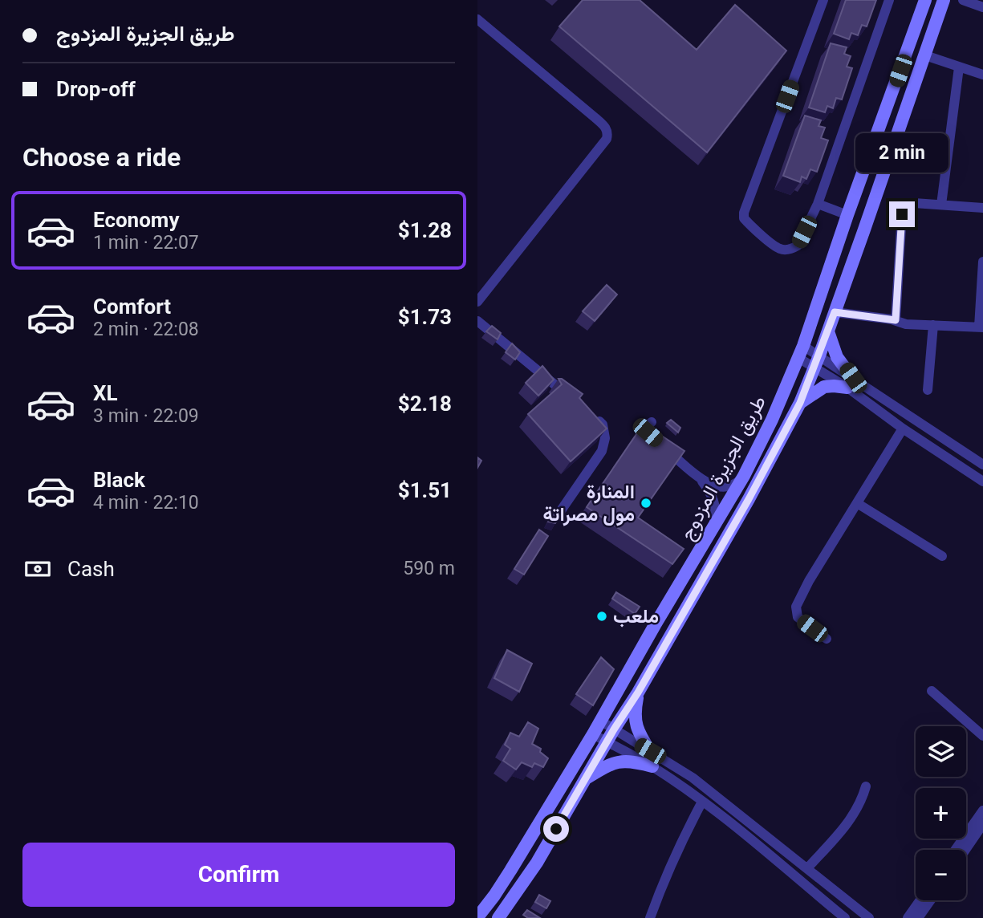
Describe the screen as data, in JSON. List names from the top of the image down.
{
  "streets": {
    "main road": ["طريق الجزيرة المزدوج"]
  },
  "places": ["المنارة مول مصراتة", "ملعب"],
  "page": {
    "banner": ["طريق الجزيرة المزدوج", "Drop-off"],
    "heading": "Choose a ride",
    "bubble": "2 min",
    "list": [
      {
        "name": "Economy",
        "note": "1 min · 22:07",
        "value": "$1.28"
      },
      {
        "name": "Comfort",
        "note": "2 min · 22:08",
        "value": "$1.73"
      },
      {
        "name": "XL",
        "note": "3 min · 22:09",
        "value": "$2.18"
      },
      {
        "name": "Black",
        "note": "4 min · 22:10",
        "value": "$1.51"
      }
    ],
    "pay": ["Cash", "590 m"],
    "map_buttons": ["+", "−"],
    "buttons": "Confirm"
  }
}
